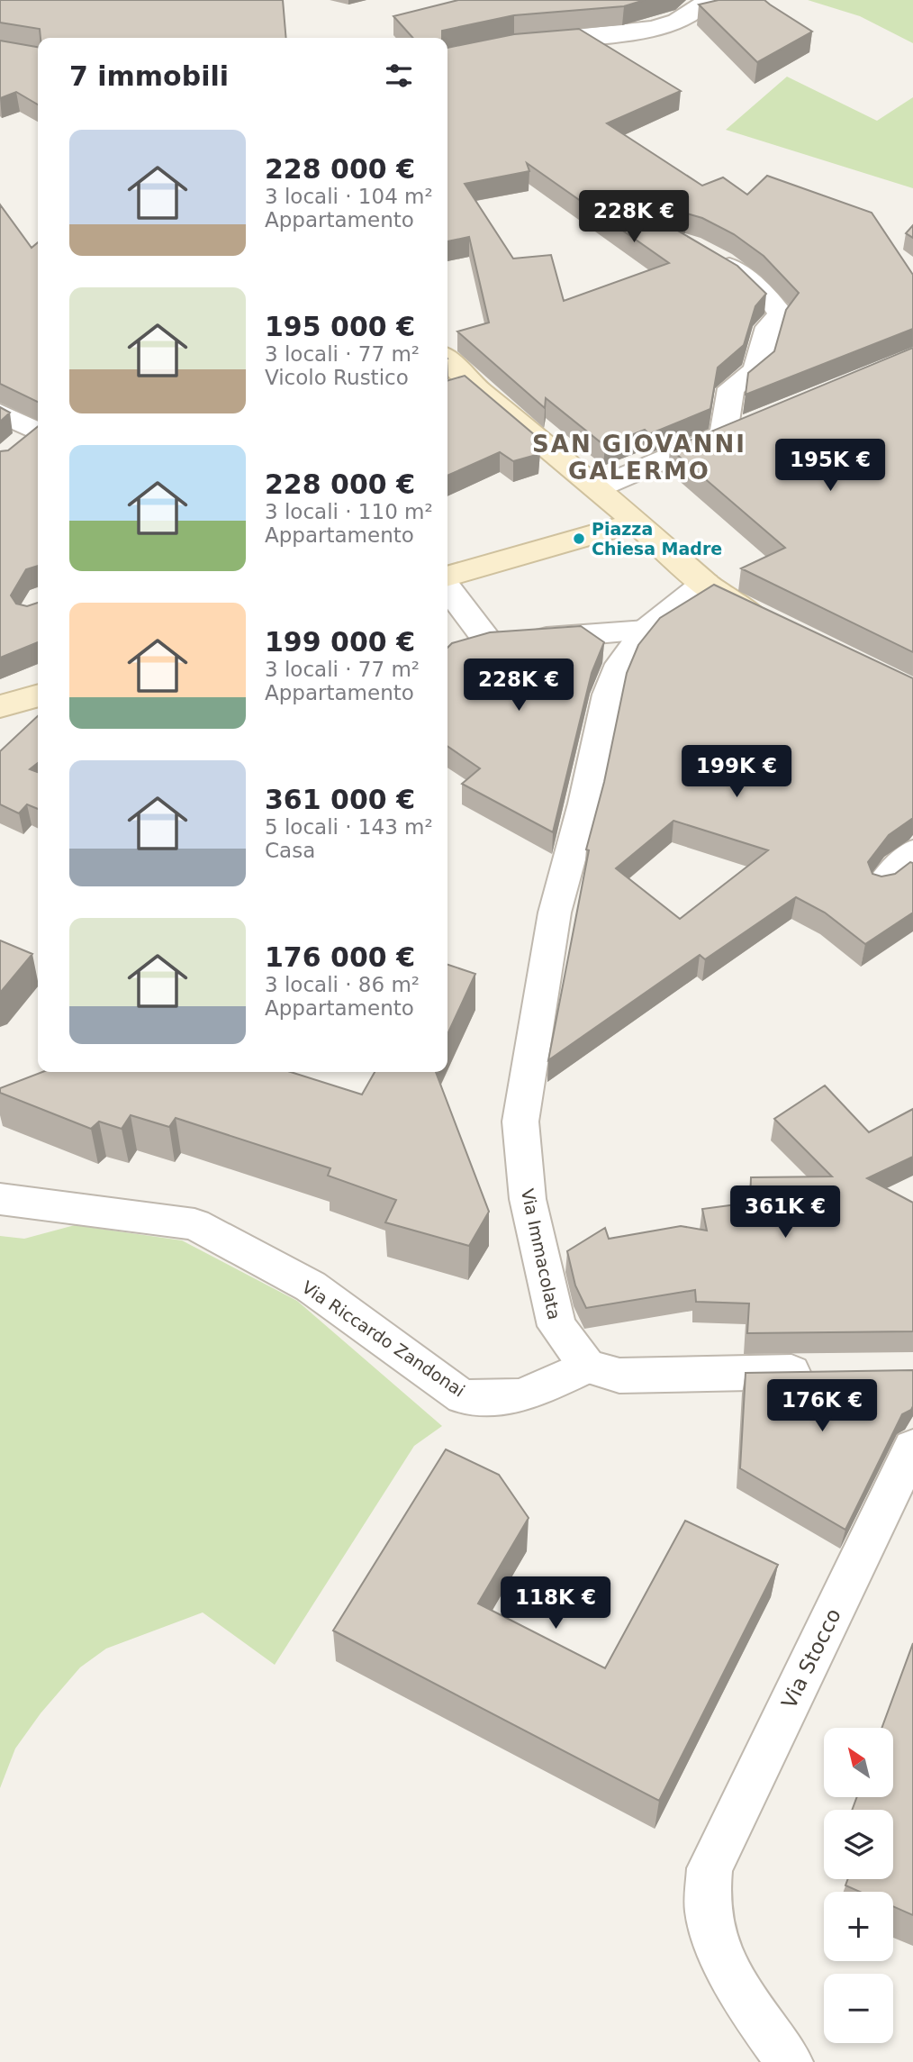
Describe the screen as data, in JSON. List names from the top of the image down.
{
  "streets": {
    "street": ["Via Immacolata", "Via Riccardo Zandonai", "Via Stocco"]
  },
  "crossings": [
    ["Via Immacolata", "Via Riccardo Zandonai"]
  ],
  "districts": ["SAN GIOVANNI GALERMO"],
  "places": ["Piazza Chiesa Madre"],
  "north": "top left",
  "page": {
    "heading": "7 immobili",
    "list": [
      {
        "name": "228 000 €",
        "note": "3 locali · 104 m² · Appartamento"
      },
      {
        "name": "195 000 €",
        "note": "3 locali · 77 m² · Vicolo Rustico"
      },
      {
        "name": "228 000 €",
        "note": "3 locali · 110 m² · Appartamento"
      },
      {
        "name": "199 000 €",
        "note": "3 locali · 77 m² · Appartamento"
      },
      {
        "name": "361 000 €",
        "note": "5 locali · 143 m² · Casa"
      },
      {
        "name": "176 000 €",
        "note": "3 locali · 86 m² · Appartamento"
      }
    ],
    "price": [
      "228K €",
      "195K €",
      "228K €",
      "199K €",
      "361K €",
      "176K €",
      "118K €"
    ],
    "map_buttons": ["+", "−"]
  }
}
